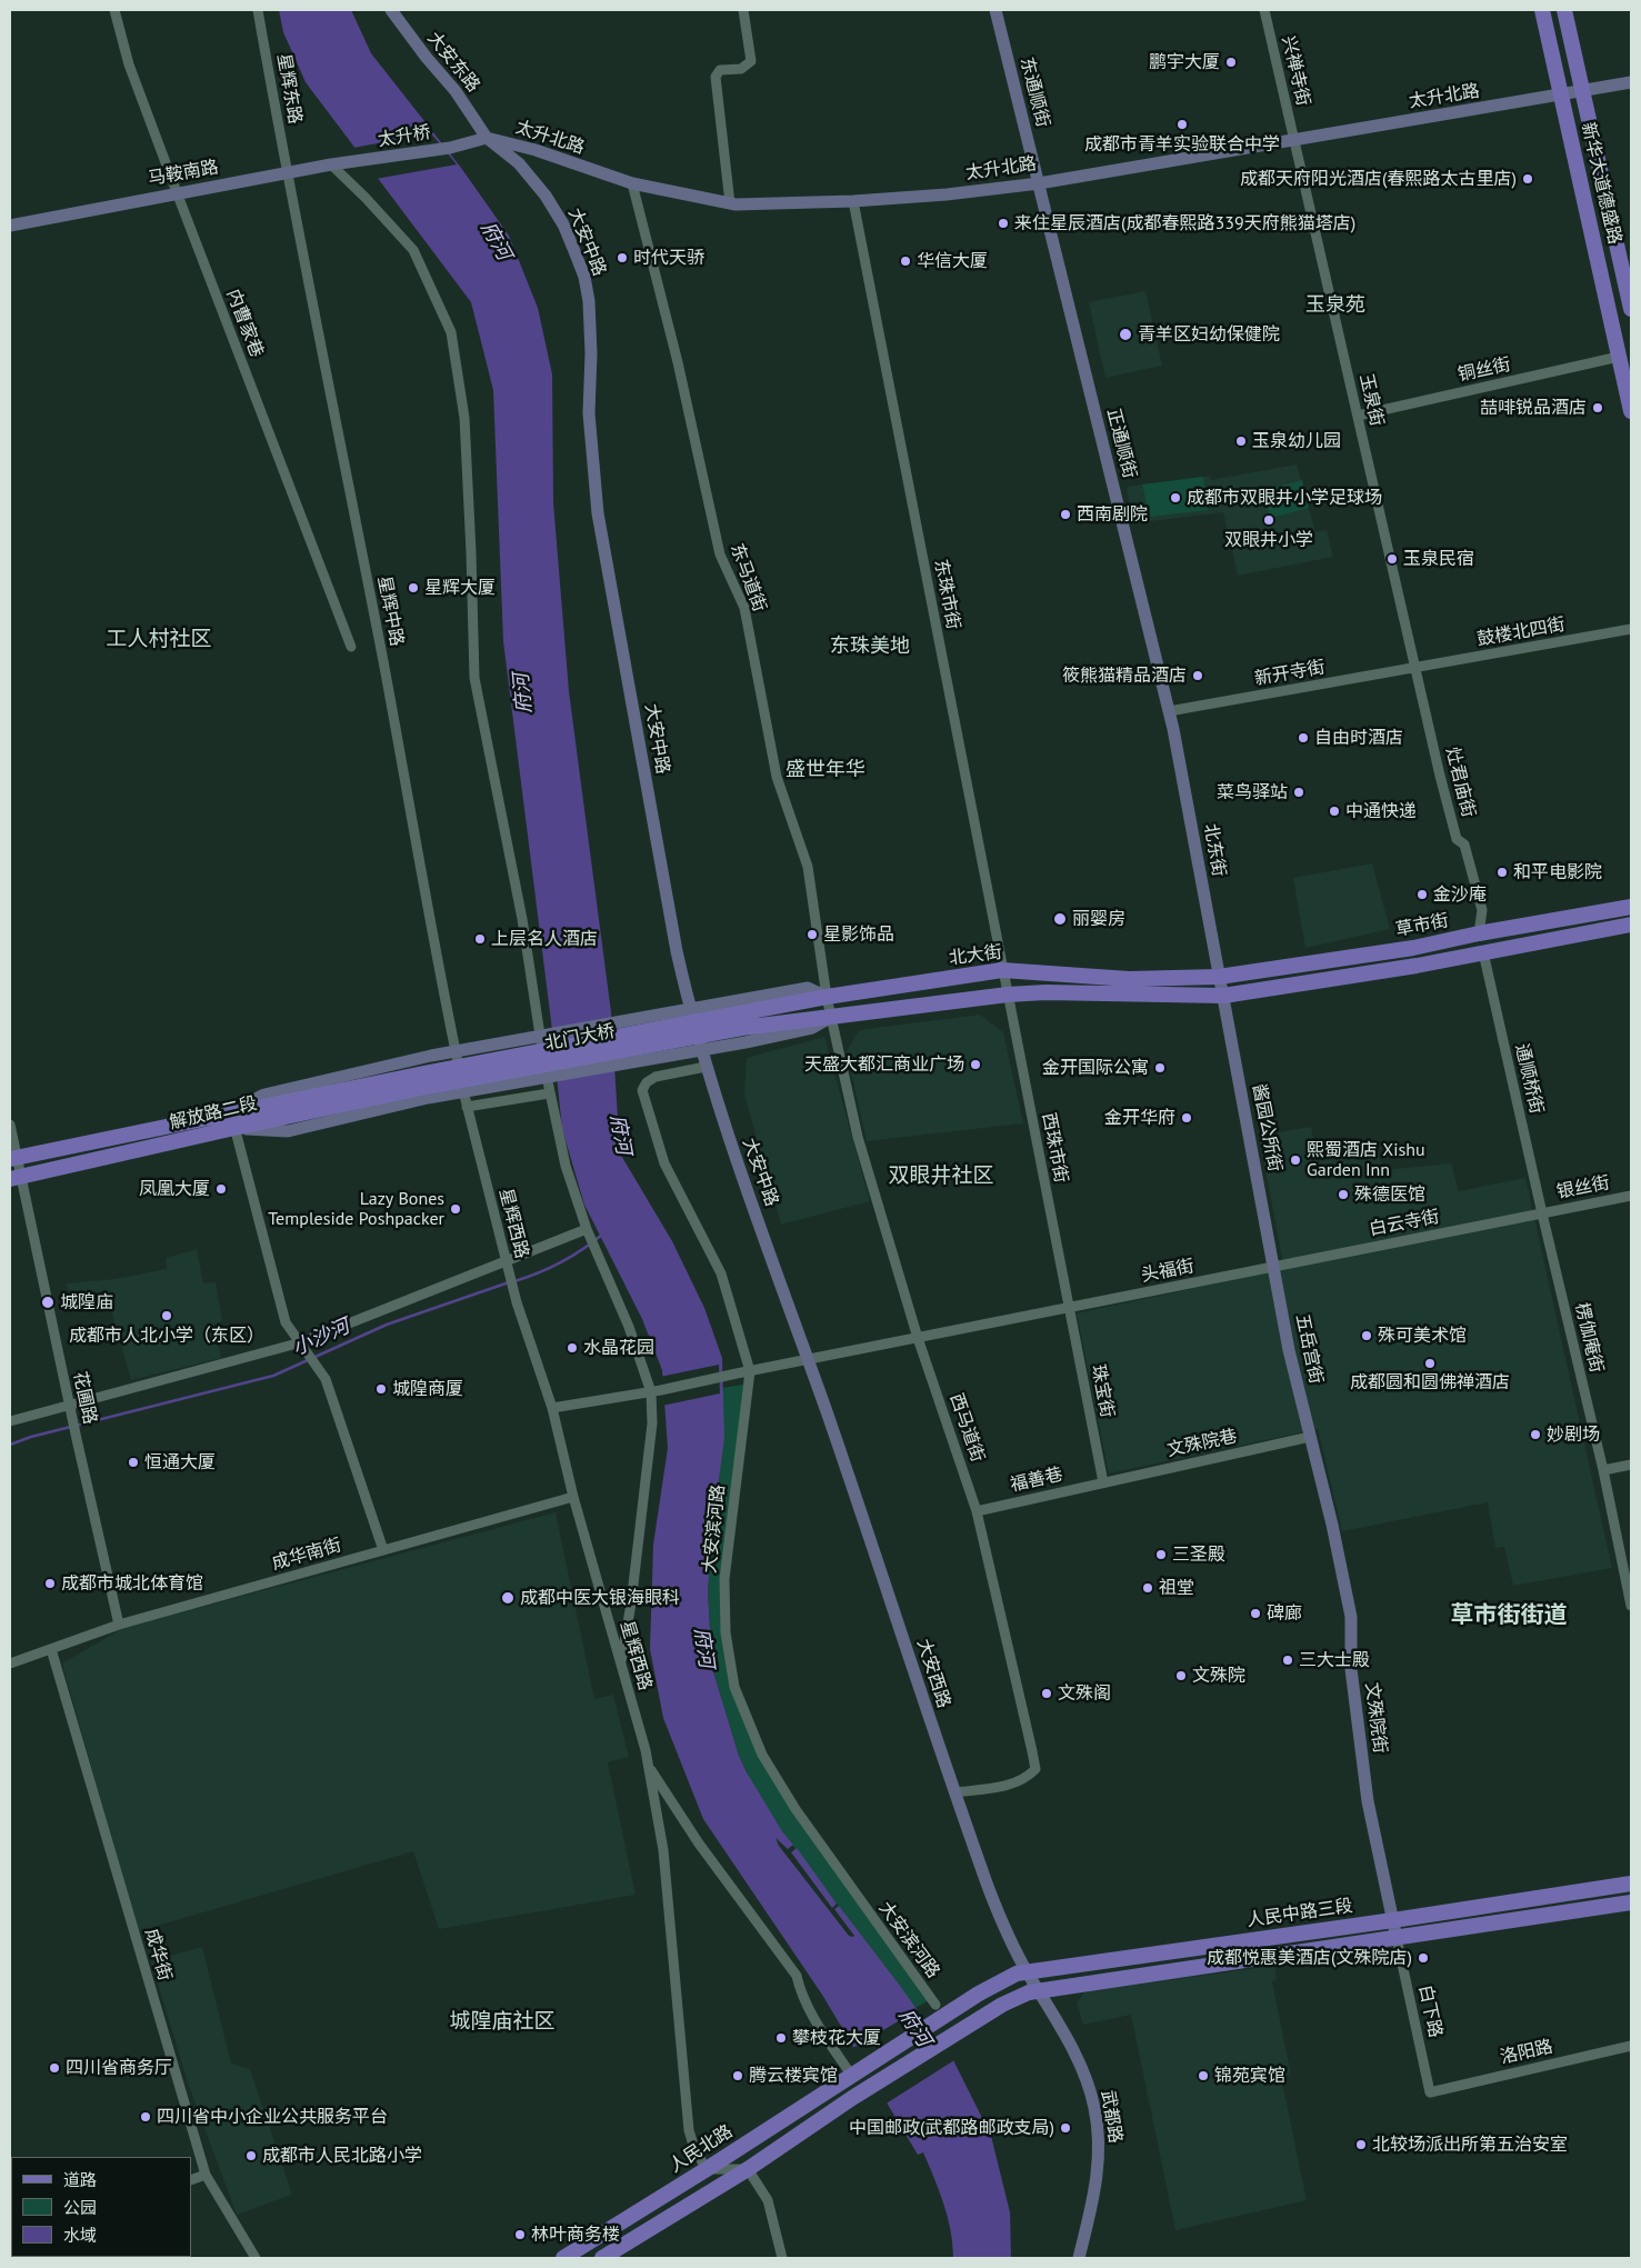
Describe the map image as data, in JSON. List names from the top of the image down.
{
  "streets": {
    "main road": [
      "新华大道德盛路",
      "草市街",
      "北大街",
      "北门大桥",
      "解放路二段",
      "人民中路三段",
      "人民北路"
    ],
    "street": [
      "大安东路",
      "兴禅寺街",
      "星辉东路",
      "东通顺街",
      "太升北路",
      "太升桥",
      "马鞍南路",
      "大安中路",
      "内曹家巷",
      "铜丝街",
      "玉泉街",
      "正通顺街",
      "东马道街",
      "东珠市街",
      "星辉中路",
      "鼓楼北四街",
      "新开寺街",
      "灶君庙街",
      "北东街",
      "通顺桥街",
      "酱园公所街",
      "西珠市街",
      "银丝街",
      "星辉西路",
      "白云寺街",
      "头福街",
      "楞伽庵街",
      "五岳宫街",
      "珠宝街",
      "花圃路",
      "西马道街",
      "文殊院巷",
      "福善巷",
      "大安滨河路",
      "成华南街",
      "大安西路",
      "文殊院街",
      "成华街",
      "白下路",
      "洛阳路",
      "武都路"
    ]
  },
  "crossings": [
    ["大安东路", "太升北路"],
    ["大安东路", "大安中路"],
    ["兴禅寺街", "太升北路"],
    ["兴禅寺街", "玉泉街"],
    ["星辉东路", "马鞍南路"],
    ["星辉东路", "星辉中路"],
    ["东通顺街", "太升北路"],
    ["东通顺街", "正通顺街"],
    ["太升北路", "太升桥"],
    ["太升北路", "新华大道德盛路"],
    ["太升北路", "大安中路"],
    ["太升北路", "玉泉街"],
    ["太升北路", "正通顺街"],
    ["太升北路", "东马道街"],
    ["太升北路", "东珠市街"],
    ["太升桥", "马鞍南路"],
    ["马鞍南路", "内曹家巷"],
    ["马鞍南路", "星辉中路"],
    ["新华大道德盛路", "铜丝街"],
    ["大安中路", "头福街"],
    ["大安中路", "大安滨河路"],
    ["大安中路", "大安西路"],
    ["铜丝街", "玉泉街"],
    ["玉泉街", "鼓楼北四街"],
    ["玉泉街", "新开寺街"],
    ["玉泉街", "灶君庙街"],
    ["正通顺街", "新开寺街"],
    ["正通顺街", "北东街"],
    ["东马道街", "北大街"],
    ["东马道街", "西马道街"],
    ["东珠市街", "北大街"],
    ["东珠市街", "西珠市街"],
    ["星辉中路", "星辉西路"],
    ["鼓楼北四街", "新开寺街"],
    ["鼓楼北四街", "灶君庙街"],
    ["新开寺街", "灶君庙街"],
    ["新开寺街", "北东街"],
    ["灶君庙街", "草市街"],
    ["北东街", "草市街"],
    ["北东街", "北大街"],
    ["北东街", "酱园公所街"],
    ["草市街", "北大街"],
    ["草市街", "通顺桥街"],
    ["草市街", "酱园公所街"],
    ["北大街", "北门大桥"],
    ["北门大桥", "解放路二段"],
    ["通顺桥街", "银丝街"],
    ["通顺桥街", "白云寺街"],
    ["通顺桥街", "楞伽庵街"],
    ["解放路二段", "花圃路"],
    ["酱园公所街", "白云寺街"],
    ["酱园公所街", "头福街"],
    ["酱园公所街", "五岳宫街"],
    ["西珠市街", "头福街"],
    ["西珠市街", "珠宝街"],
    ["银丝街", "白云寺街"],
    ["银丝街", "楞伽庵街"],
    ["星辉西路", "头福街"],
    ["星辉西路", "成华南街"],
    ["星辉西路", "人民北路"],
    ["白云寺街", "头福街"],
    ["白云寺街", "楞伽庵街"],
    ["白云寺街", "五岳宫街"],
    ["头福街", "五岳宫街"],
    ["头福街", "珠宝街"],
    ["头福街", "西马道街"],
    ["头福街", "大安滨河路"],
    ["头福街", "大安西路"],
    ["五岳宫街", "文殊院巷"],
    ["五岳宫街", "文殊院街"],
    ["珠宝街", "文殊院巷"],
    ["珠宝街", "福善巷"],
    ["花圃路", "成华南街"],
    ["西马道街", "福善巷"],
    ["西马道街", "大安西路"],
    ["文殊院巷", "福善巷"],
    ["文殊院巷", "文殊院街"],
    ["成华南街", "成华街"],
    ["大安西路", "人民中路三段"],
    ["大安西路", "武都路"],
    ["文殊院街", "人民中路三段"],
    ["文殊院街", "白下路"],
    ["人民中路三段", "白下路"],
    ["人民中路三段", "武都路"],
    ["人民中路三段", "人民北路"],
    ["白下路", "洛阳路"]
  ],
  "districts": [
    "玉泉苑",
    "工人村社区",
    "东珠美地",
    "盛世年华",
    "双眼井社区",
    "草市街街道",
    "城隍庙社区"
  ],
  "water": ["府河", "小沙河"],
  "places": [
    "鹏宇大厦",
    "成都市青羊实验联合中学",
    "成都天府阳光酒店(春熙路太古里店)",
    "来住星辰酒店(成都春熙路339天府熊猫塔店)",
    "时代天骄",
    "华信大厦",
    "青羊区妇幼保健院",
    "喆啡锐品酒店",
    "玉泉幼儿园",
    "成都市双眼井小学足球场",
    "西南剧院",
    "双眼井小学",
    "玉泉民宿",
    "星辉大厦",
    "筱熊猫精品酒店",
    "自由时酒店",
    "菜鸟驿站",
    "中通快递",
    "和平电影院",
    "金沙庵",
    "丽婴房",
    "星影饰品",
    "上层名人酒店",
    "天盛大都汇商业广场",
    "金开国际公寓",
    "金开华府",
    "熙蜀酒店 Xishu Garden Inn",
    "凤凰大厦",
    "殊德医馆",
    "Lazy Bones Templeside Poshpacker",
    "城隍庙",
    "成都市人北小学（东区）",
    "殊可美术馆",
    "水晶花园",
    "成都圆和圆佛禅酒店",
    "城隍商厦",
    "妙剧场",
    "恒通大厦",
    "三圣殿",
    "成都市城北体育馆",
    "祖堂",
    "成都中医大银海眼科",
    "碑廊",
    "三大士殿",
    "文殊院",
    "文殊阁",
    "成都悦惠美酒店(文殊院店)",
    "攀枝花大厦",
    "四川省商务厅",
    "腾云楼宾馆",
    "锦苑宾馆",
    "四川省中小企业公共服务平台",
    "中国邮政(武都路邮政支局)",
    "北较场派出所第五治安室",
    "成都市人民北路小学",
    "林叶商务楼"
  ],
  "legend": ["道路", "公园", "水域"]
}
